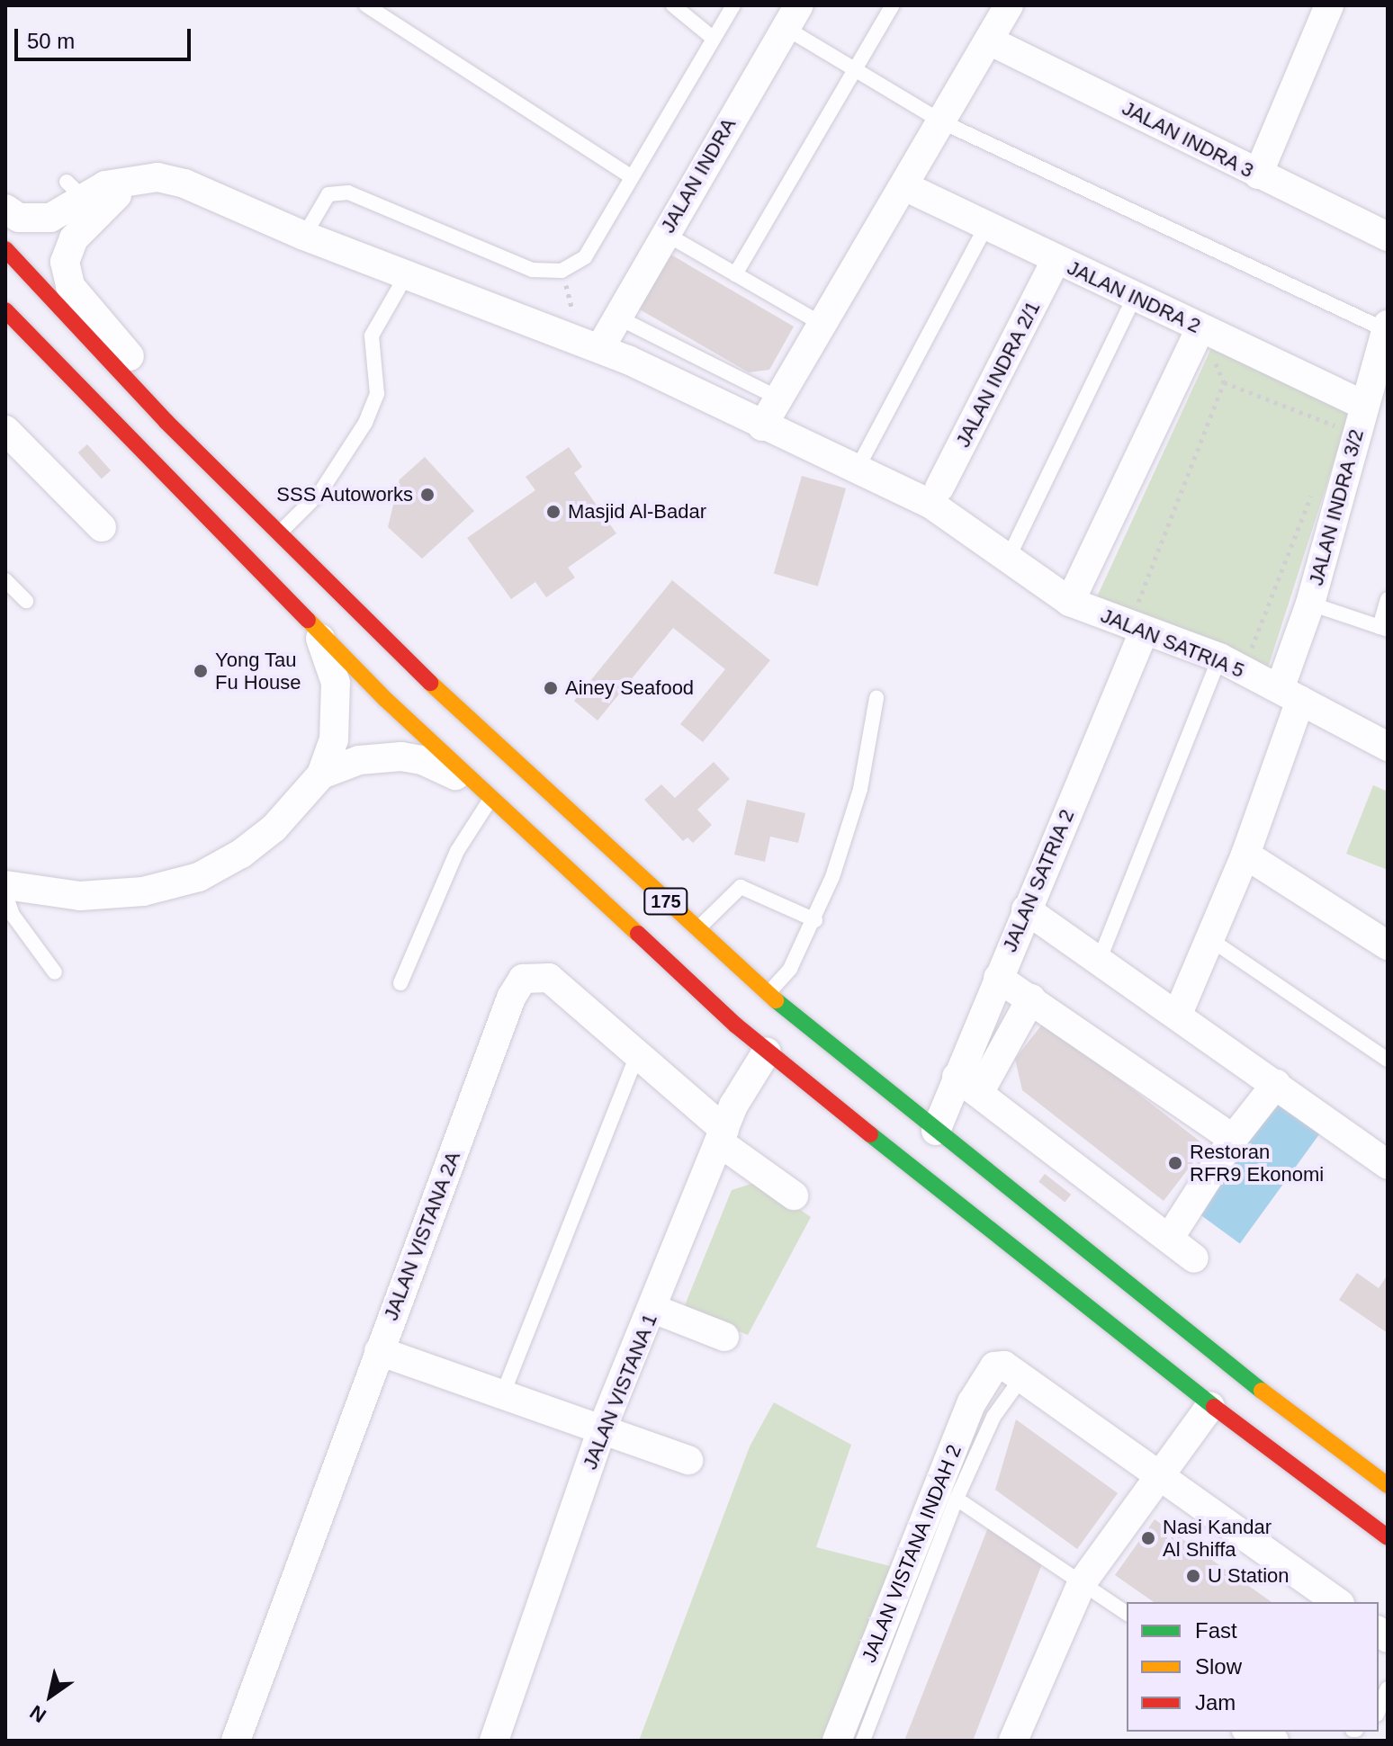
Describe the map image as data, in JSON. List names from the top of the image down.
{
  "streets": {
    "highway": ["175"],
    "street": [
      "JALAN INDRA 3",
      "JALAN INDRA",
      "JALAN INDRA 2",
      "JALAN INDRA 2/1",
      "JALAN INDRA 3/2",
      "JALAN SATRIA 5",
      "JALAN SATRIA 2",
      "JALAN VISTANA 2A",
      "JALAN VISTANA 1",
      "JALAN VISTANA INDAH 2"
    ]
  },
  "crossings": [
    ["JALAN INDRA", "JALAN SATRIA 5"],
    ["JALAN INDRA 2", "JALAN INDRA 2/1"],
    ["JALAN INDRA 2", "JALAN INDRA 3/2"],
    ["JALAN INDRA 3/2", "JALAN SATRIA 5"],
    ["JALAN SATRIA 5", "JALAN SATRIA 2"],
    ["JALAN SATRIA 2", "175"],
    ["175", "JALAN VISTANA 1"],
    ["JALAN VISTANA 2A", "JALAN VISTANA 1"]
  ],
  "places": [
    "SSS Autoworks",
    "Masjid Al-Badar",
    "Yong Tau Fu House",
    "Ainey Seafood",
    "Restoran RFR9 Ekonomi",
    "Nasi Kandar Al Shiffa",
    "U Station"
  ],
  "legend": ["Fast", "Slow", "Jam"],
  "scale_bar": "50 m",
  "north": "bottom left"
}
